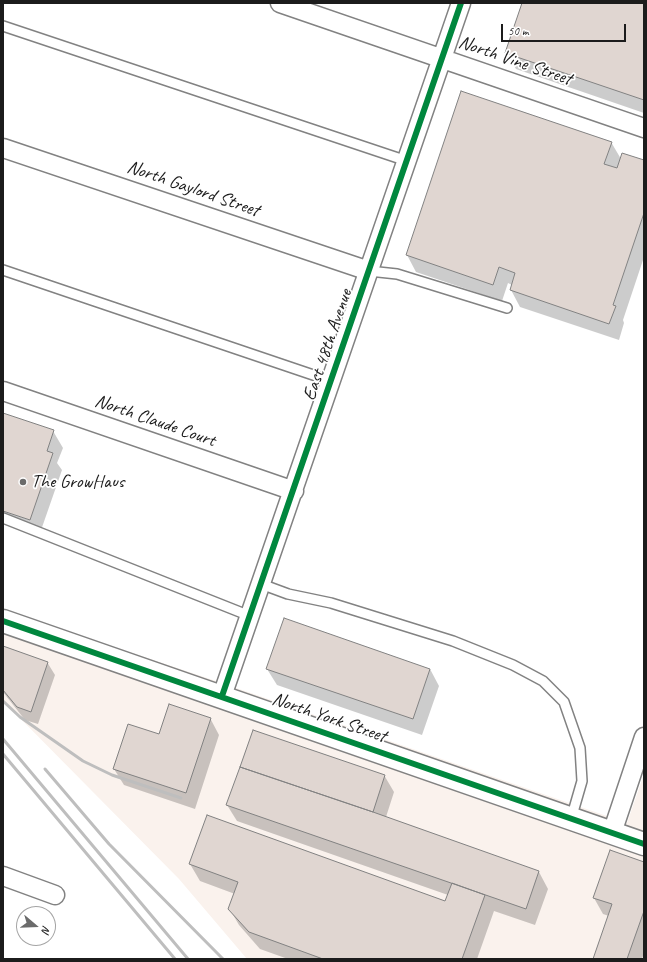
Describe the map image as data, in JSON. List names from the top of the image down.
{
  "streets": {
    "street": [
      "North Vine Street",
      "North Gaylord Street",
      "East 48th Avenue",
      "North Claude Court",
      "North York Street"
    ]
  },
  "crossings": [
    ["North Vine Street", "East 48th Avenue"],
    ["North Gaylord Street", "East 48th Avenue"],
    ["East 48th Avenue", "North Claude Court"],
    ["East 48th Avenue", "North York Street"]
  ],
  "places": ["The GrowHaus"],
  "scale_bar": "50 m",
  "north": "right"
}
